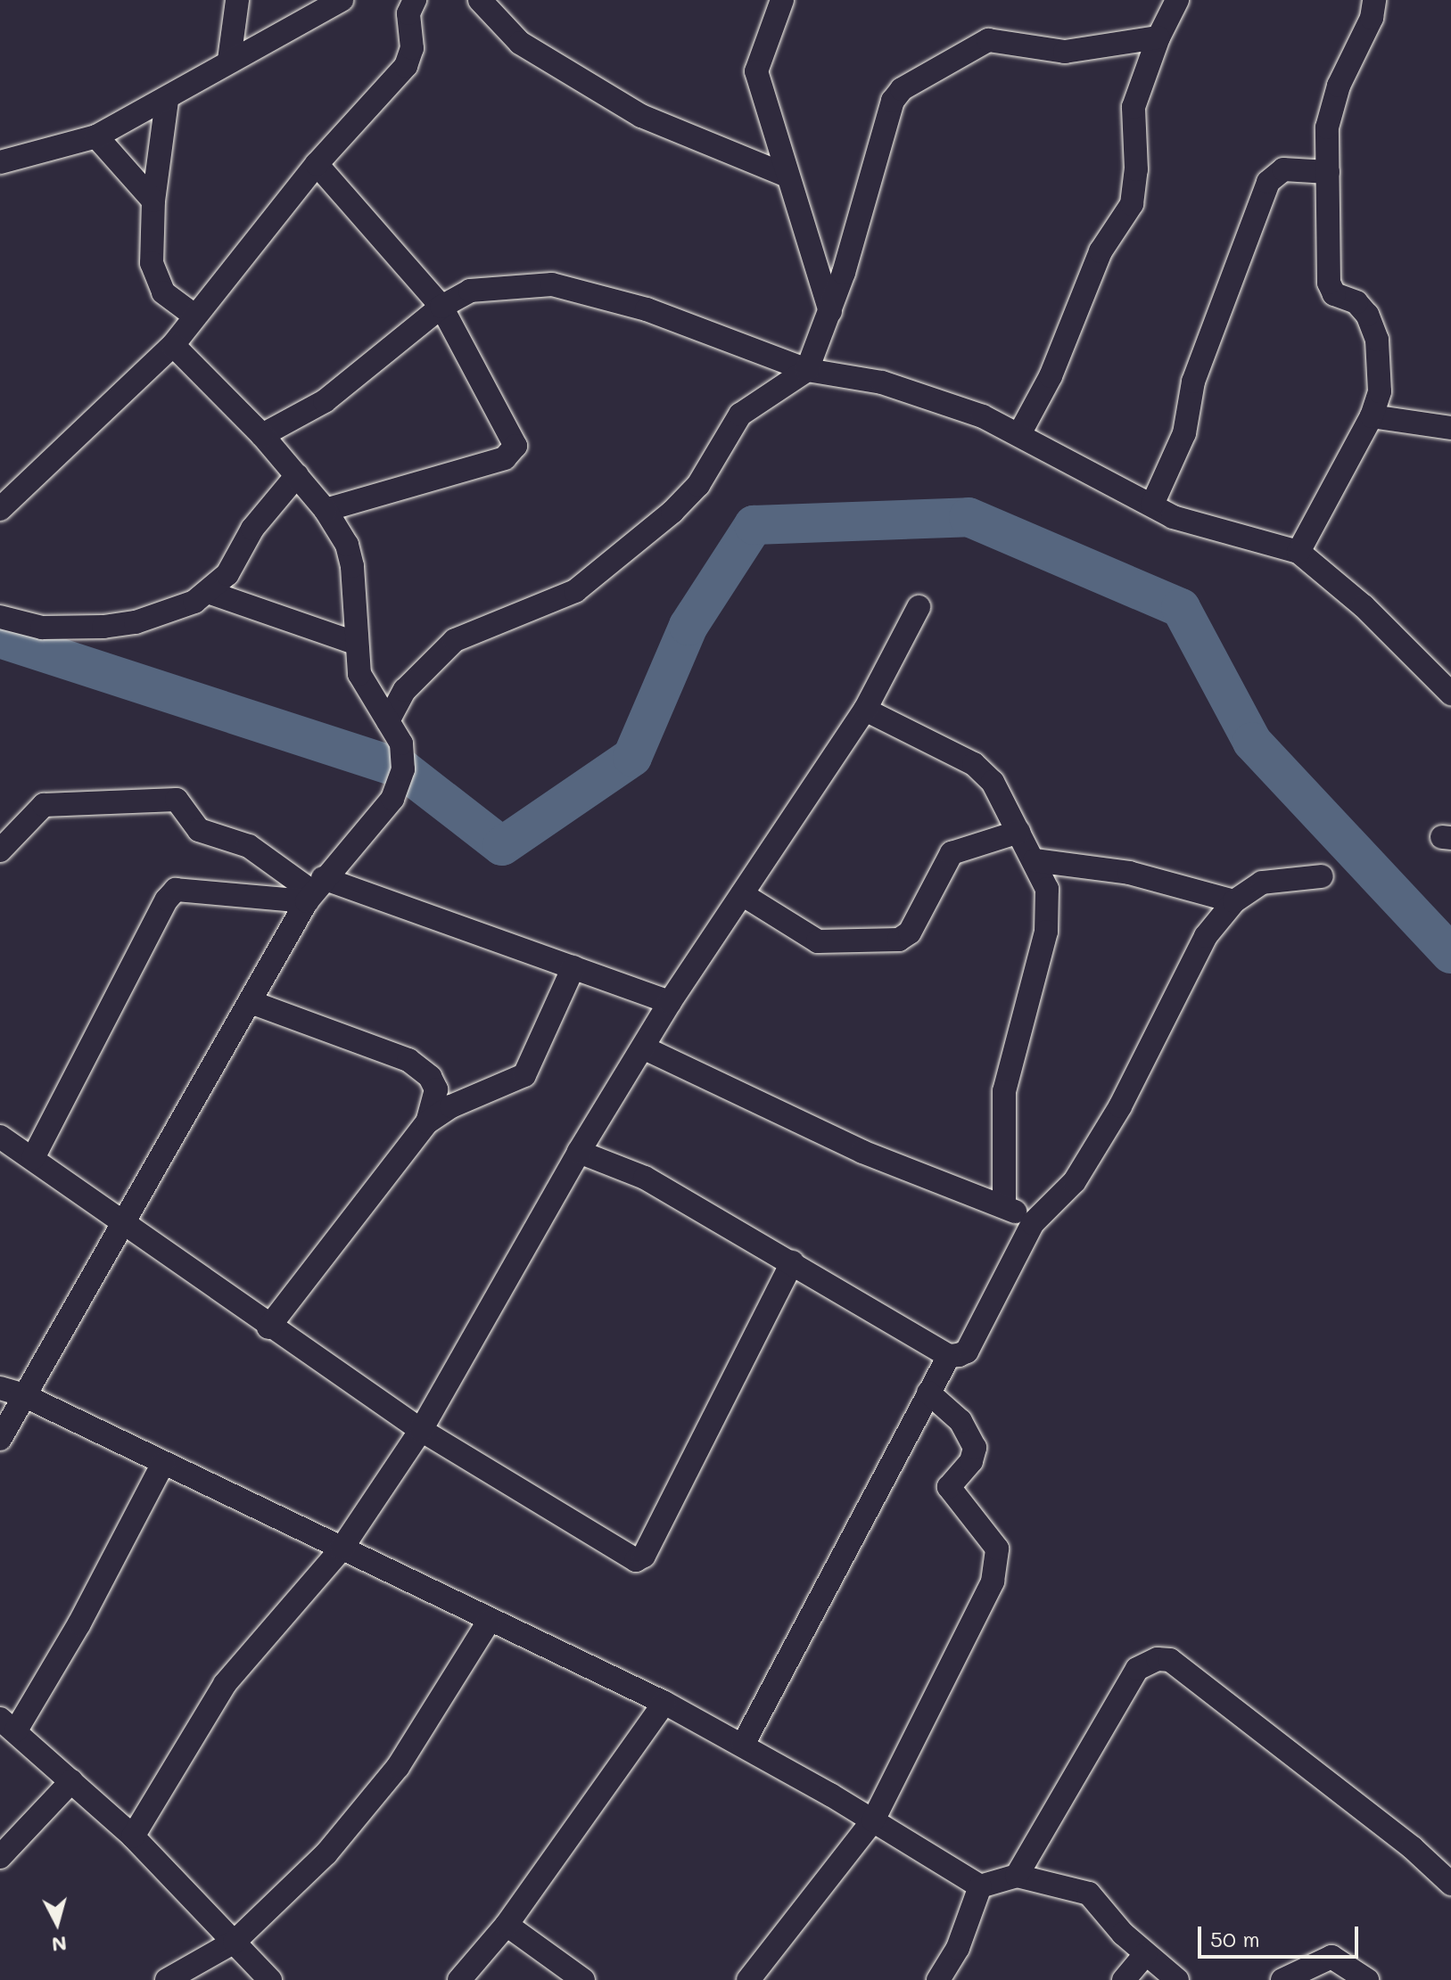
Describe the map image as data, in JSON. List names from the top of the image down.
{
  "scale_bar": "50 m",
  "north": "bottom"
}
